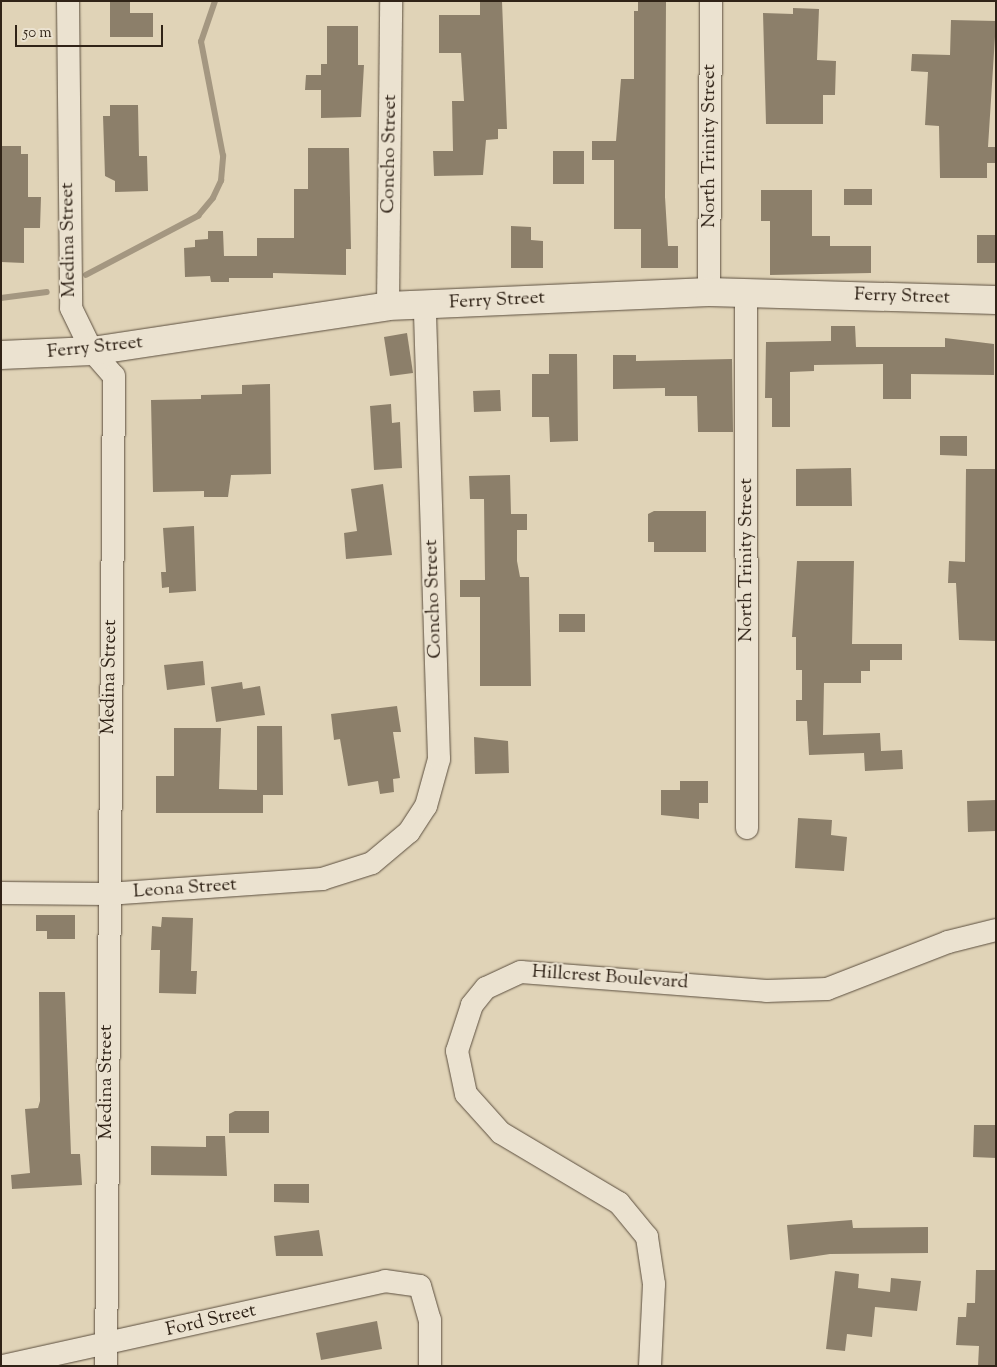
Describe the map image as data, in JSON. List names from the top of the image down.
{
  "streets": {
    "street": [
      "North Trinity Street",
      "Concho Street",
      "Medina Street",
      "Ferry Street",
      "Leona Street",
      "Hillcrest Boulevard",
      "Ford Street"
    ]
  },
  "crossings": [
    ["North Trinity Street", "Ferry Street"],
    ["Concho Street", "Ferry Street"],
    ["Concho Street", "Leona Street"],
    ["Medina Street", "Ferry Street"],
    ["Medina Street", "Leona Street"],
    ["Medina Street", "Ford Street"]
  ],
  "scale_bar": "50 m"
}
